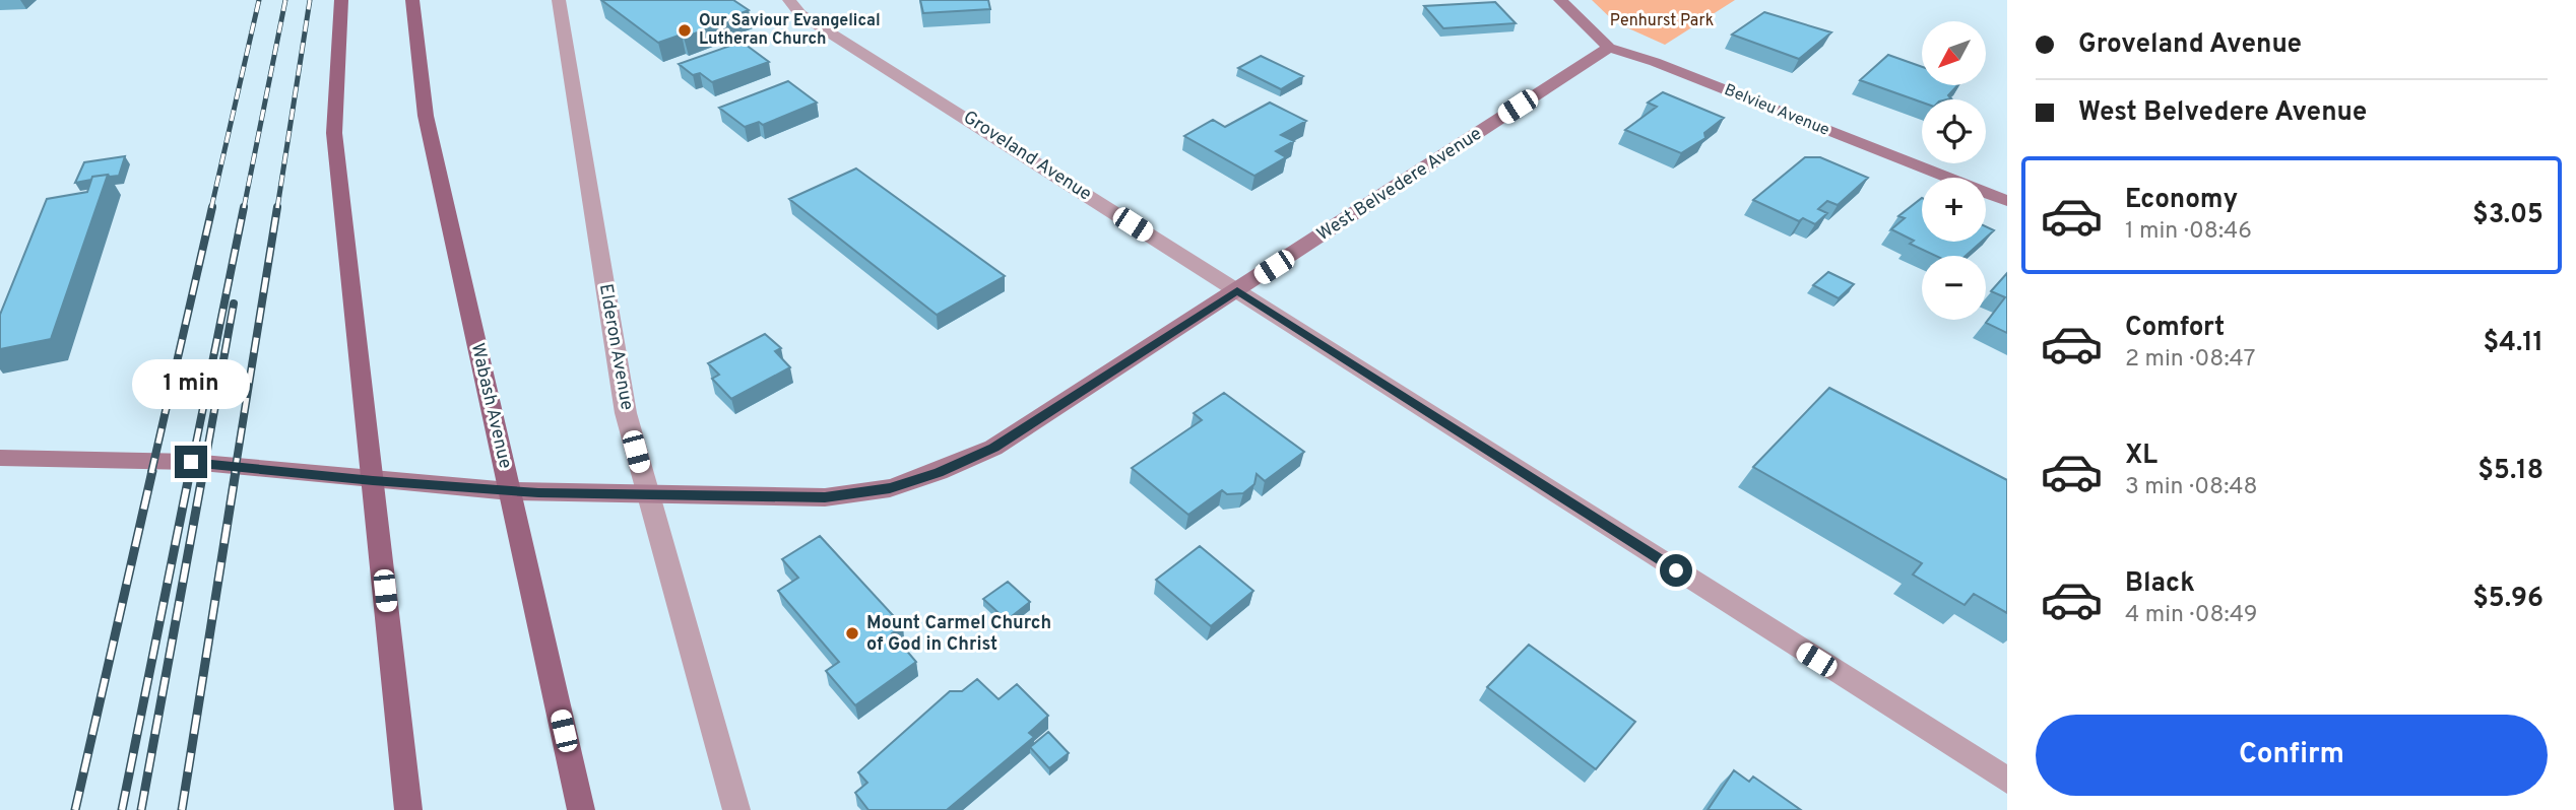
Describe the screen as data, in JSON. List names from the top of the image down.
{
  "streets": {
    "main road": ["Wabash Avenue"],
    "street": [
      "Belvieu Avenue",
      "Groveland Avenue",
      "West Belvedere Avenue",
      "Elderon Avenue"
    ]
  },
  "crossings": [
    ["Belvieu Avenue", "West Belvedere Avenue"],
    ["Groveland Avenue", "West Belvedere Avenue"],
    ["West Belvedere Avenue", "Elderon Avenue"],
    ["West Belvedere Avenue", "Wabash Avenue"]
  ],
  "parks": ["Penhurst Park"],
  "places": ["Our Saviour Evangelical Lutheran Church", "Mount Carmel Church of God in Christ"],
  "north": "bottom left",
  "page": {
    "banner": ["Groveland Avenue", "West Belvedere Avenue"],
    "map_buttons": ["+", "−"],
    "list": [
      {
        "name": "Economy",
        "note": "1 min · 08:46",
        "value": "$3.05"
      },
      {
        "name": "Comfort",
        "note": "2 min · 08:47",
        "value": "$4.11"
      },
      {
        "name": "XL",
        "note": "3 min · 08:48",
        "value": "$5.18"
      },
      {
        "name": "Black",
        "note": "4 min · 08:49",
        "value": "$5.96"
      }
    ],
    "bubble": "1 min",
    "buttons": "Confirm"
  }
}
